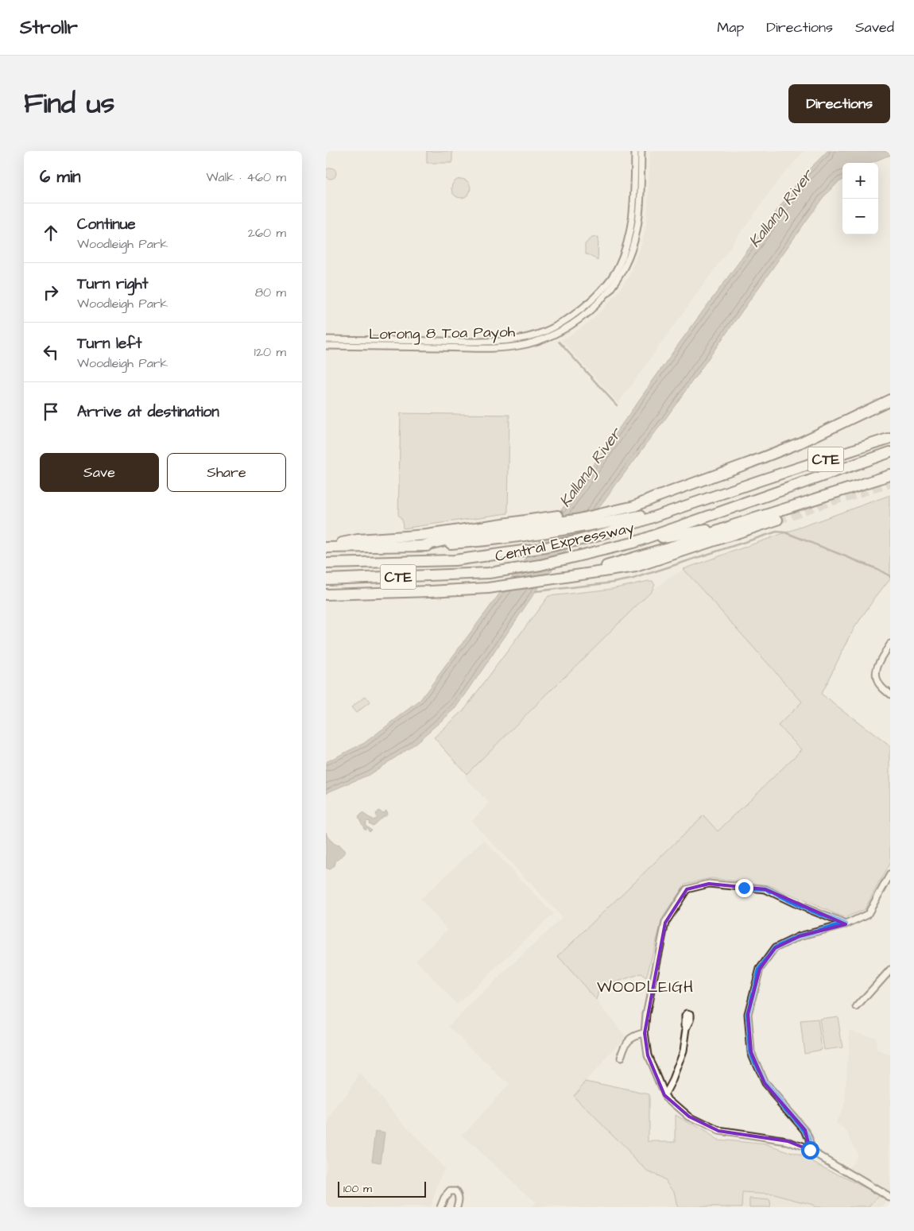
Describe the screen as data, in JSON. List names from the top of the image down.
{
  "streets": {
    "highway": ["CTE", "Central Expressway"],
    "street": ["Lorong 8 Toa Payoh"]
  },
  "districts": ["WOODLEIGH"],
  "water": ["Kallang River"],
  "scale_bar": "100 m",
  "page": {
    "header": "Strollr",
    "nav": ["Map", "Directions", "Saved"],
    "title": "Find us",
    "buttons": [
      "Directions",
      ["Save", "Share"]
    ],
    "heading": ["6 min", "Walk · 460 m"],
    "map_buttons": ["+", "−"],
    "list": [
      ["Continue", "Woodleigh Park", "260 m"],
      ["Turn right", "Woodleigh Park", "80 m"],
      ["Turn left", "Woodleigh Park", "120 m"],
      "Arrive at destination"
    ],
    "scale": "100 m"
  }
}
